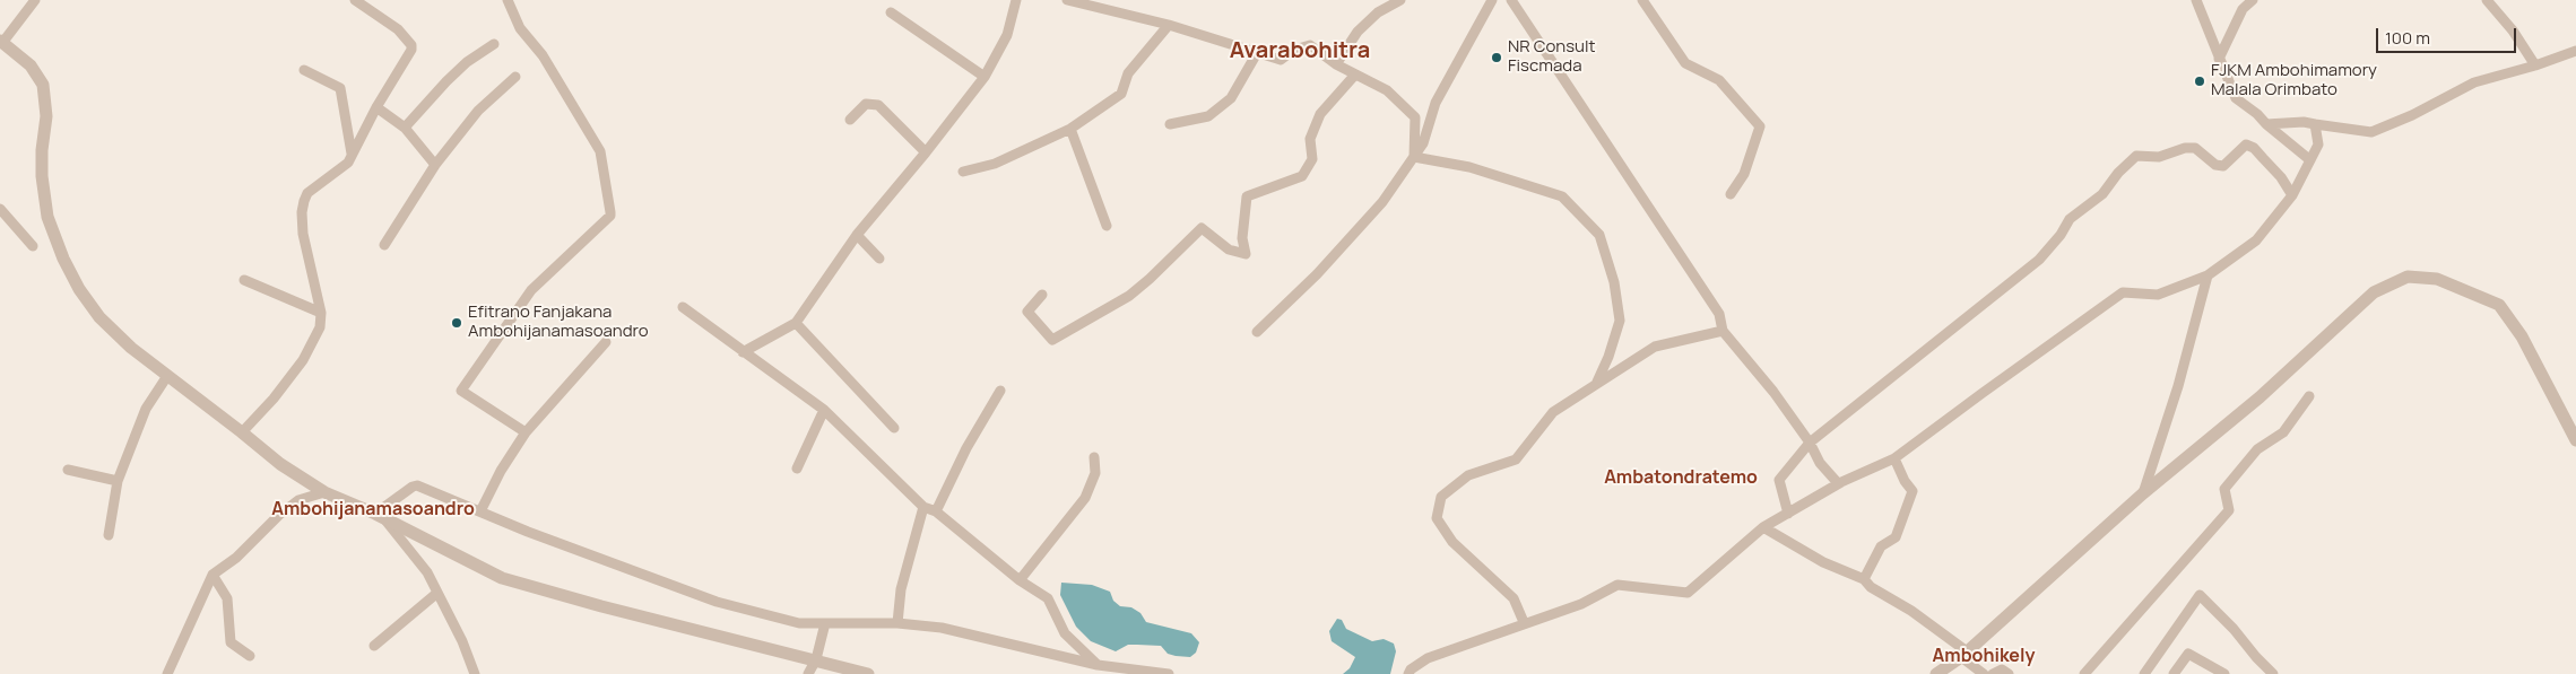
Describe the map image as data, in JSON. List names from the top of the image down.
{
  "districts": [
    "Avarabohitra",
    "Ambatondratemo",
    "Ambohijanamasoandro",
    "Ambohikely"
  ],
  "places": ["NR Consult Fiscmada", "FJKM Ambohimamory Malala Orimbato", "Efitrano Fanjakana Ambohijanamasoandro"],
  "scale_bar": "100 m"
}
